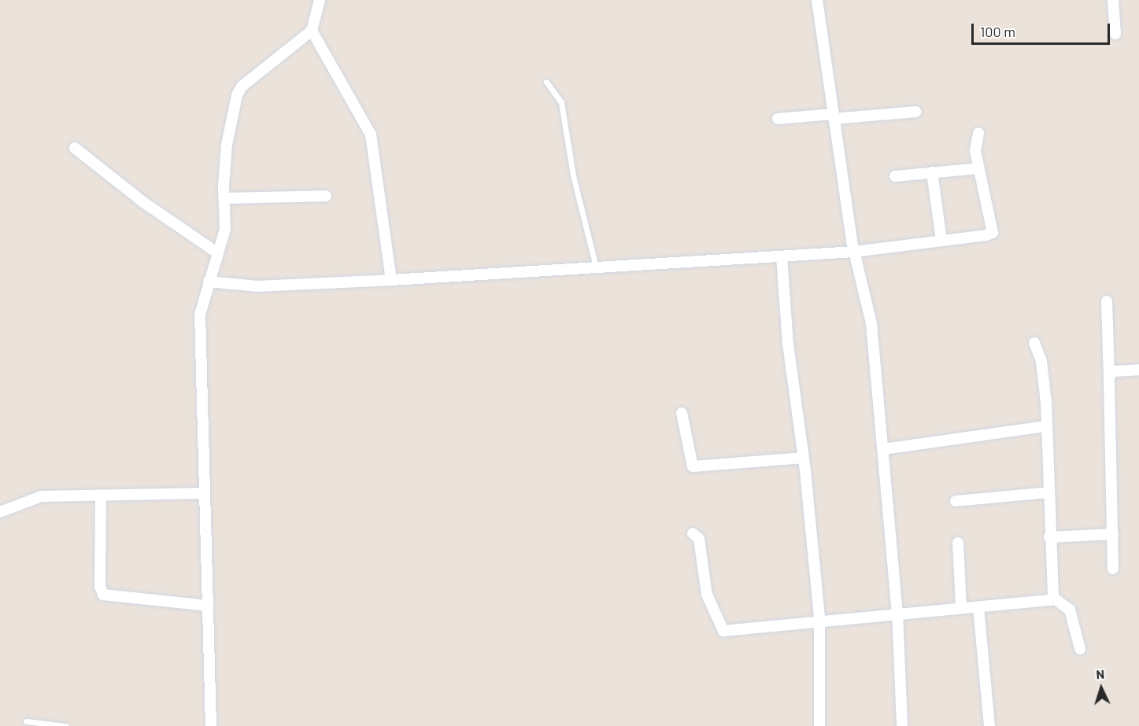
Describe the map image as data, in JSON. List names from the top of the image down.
{
  "scale_bar": "100 m",
  "north": "top"
}
